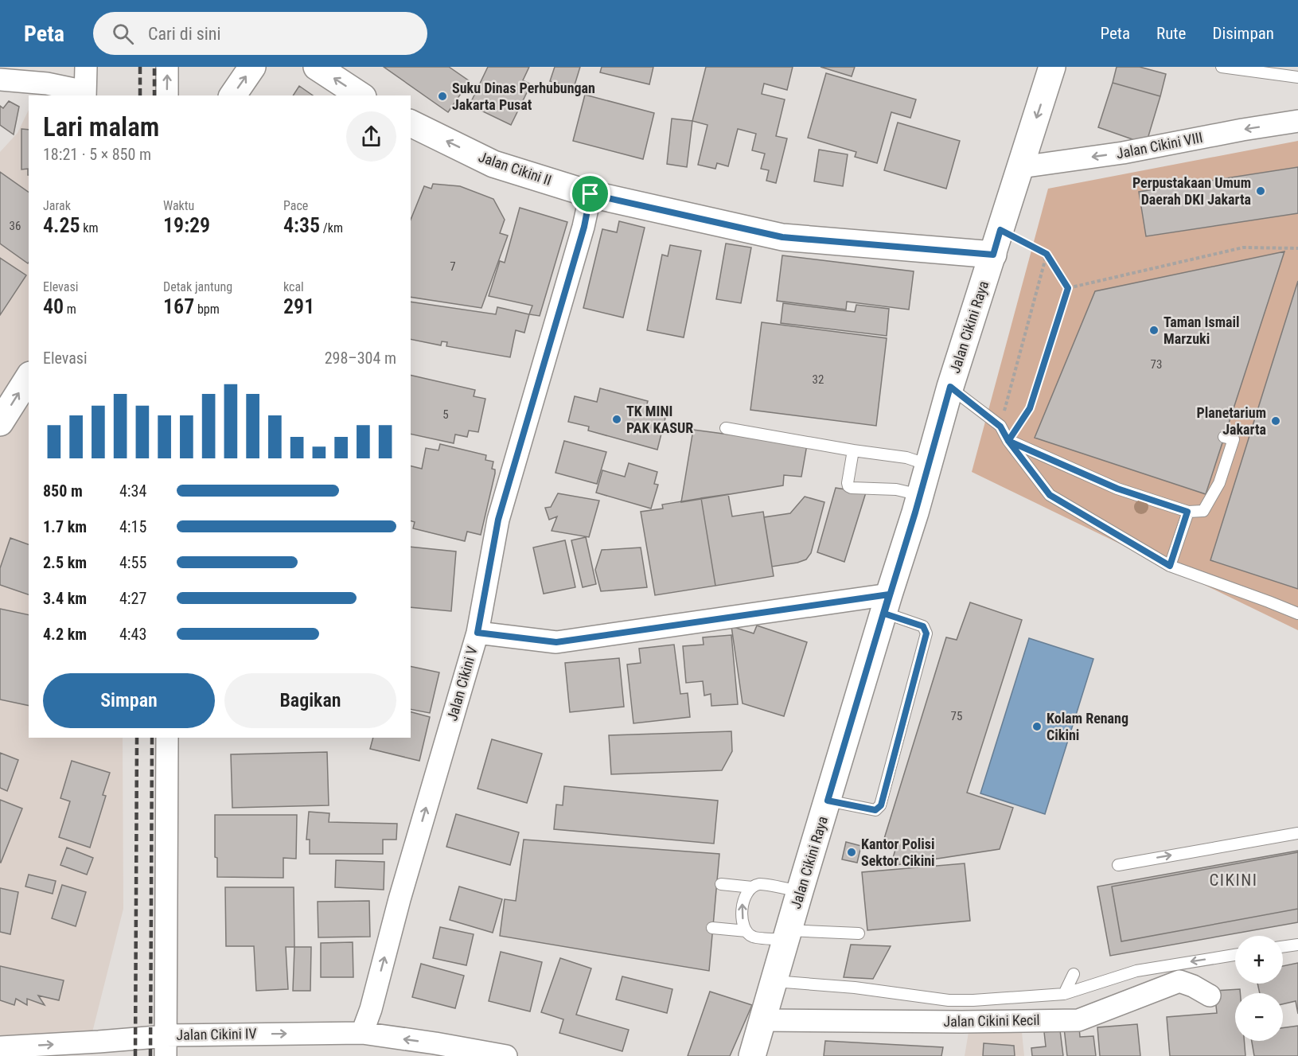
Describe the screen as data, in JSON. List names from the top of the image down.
{
  "streets": {
    "main road": ["Jalan Cikini II", "Jalan Cikini Raya"],
    "street": [
      "Jalan Cikini VIII",
      "Jalan Cikini V",
      "Jalan Cikini Kecil",
      "Jalan Cikini IV"
    ]
  },
  "crossings": [
    ["Jalan Cikini VIII", "Jalan Cikini Raya"],
    ["Jalan Cikini II", "Jalan Cikini Raya"],
    ["Jalan Cikini II", "Jalan Cikini V"],
    ["Jalan Cikini Raya", "Jalan Cikini Kecil"],
    ["Jalan Cikini V", "Jalan Cikini IV"]
  ],
  "one_way": ["Jalan Cikini VIII", "Jalan Cikini V"],
  "districts": ["CIKINI"],
  "places": [
    "Suku Dinas Perhubungan Jakarta Pusat",
    "Perpustakaan Umum Daerah DKI Jakarta",
    "Taman Ismail Marzuki",
    "TK MINI PAK KASUR",
    "Planetarium Jakarta",
    "Kolam Renang Cikini",
    "Kantor Polisi Sektor Cikini"
  ],
  "house_numbers": [
    "36",
    "7",
    "73",
    "32",
    "5",
    "75"
  ],
  "page": {
    "header": "Peta",
    "search": "Cari di sini",
    "nav": ["Peta", "Rute", "Disimpan"],
    "heading": ["Lari malam", "18:21 · 5 × 850 m"],
    "stats": [
      ["Jarak", "4.25 km"],
      ["Waktu", "19:29"],
      ["Pace", "4:35 /km"],
      ["Elevasi", "40 m"],
      ["Detak jantung", "167 bpm"],
      ["kcal", "291"]
    ],
    "chart": ["Elevasi", "298–304 m"],
    "list": [
      {
        "name": "850 m",
        "note": "4:34"
      },
      {
        "name": "1.7 km",
        "note": "4:15"
      },
      {
        "name": "2.5 km",
        "note": "4:55"
      },
      {
        "name": "3.4 km",
        "note": "4:27"
      },
      {
        "name": "4.2 km",
        "note": "4:43"
      }
    ],
    "buttons": ["Simpan", "Bagikan"],
    "map_buttons": ["+", "−"]
  }
}
